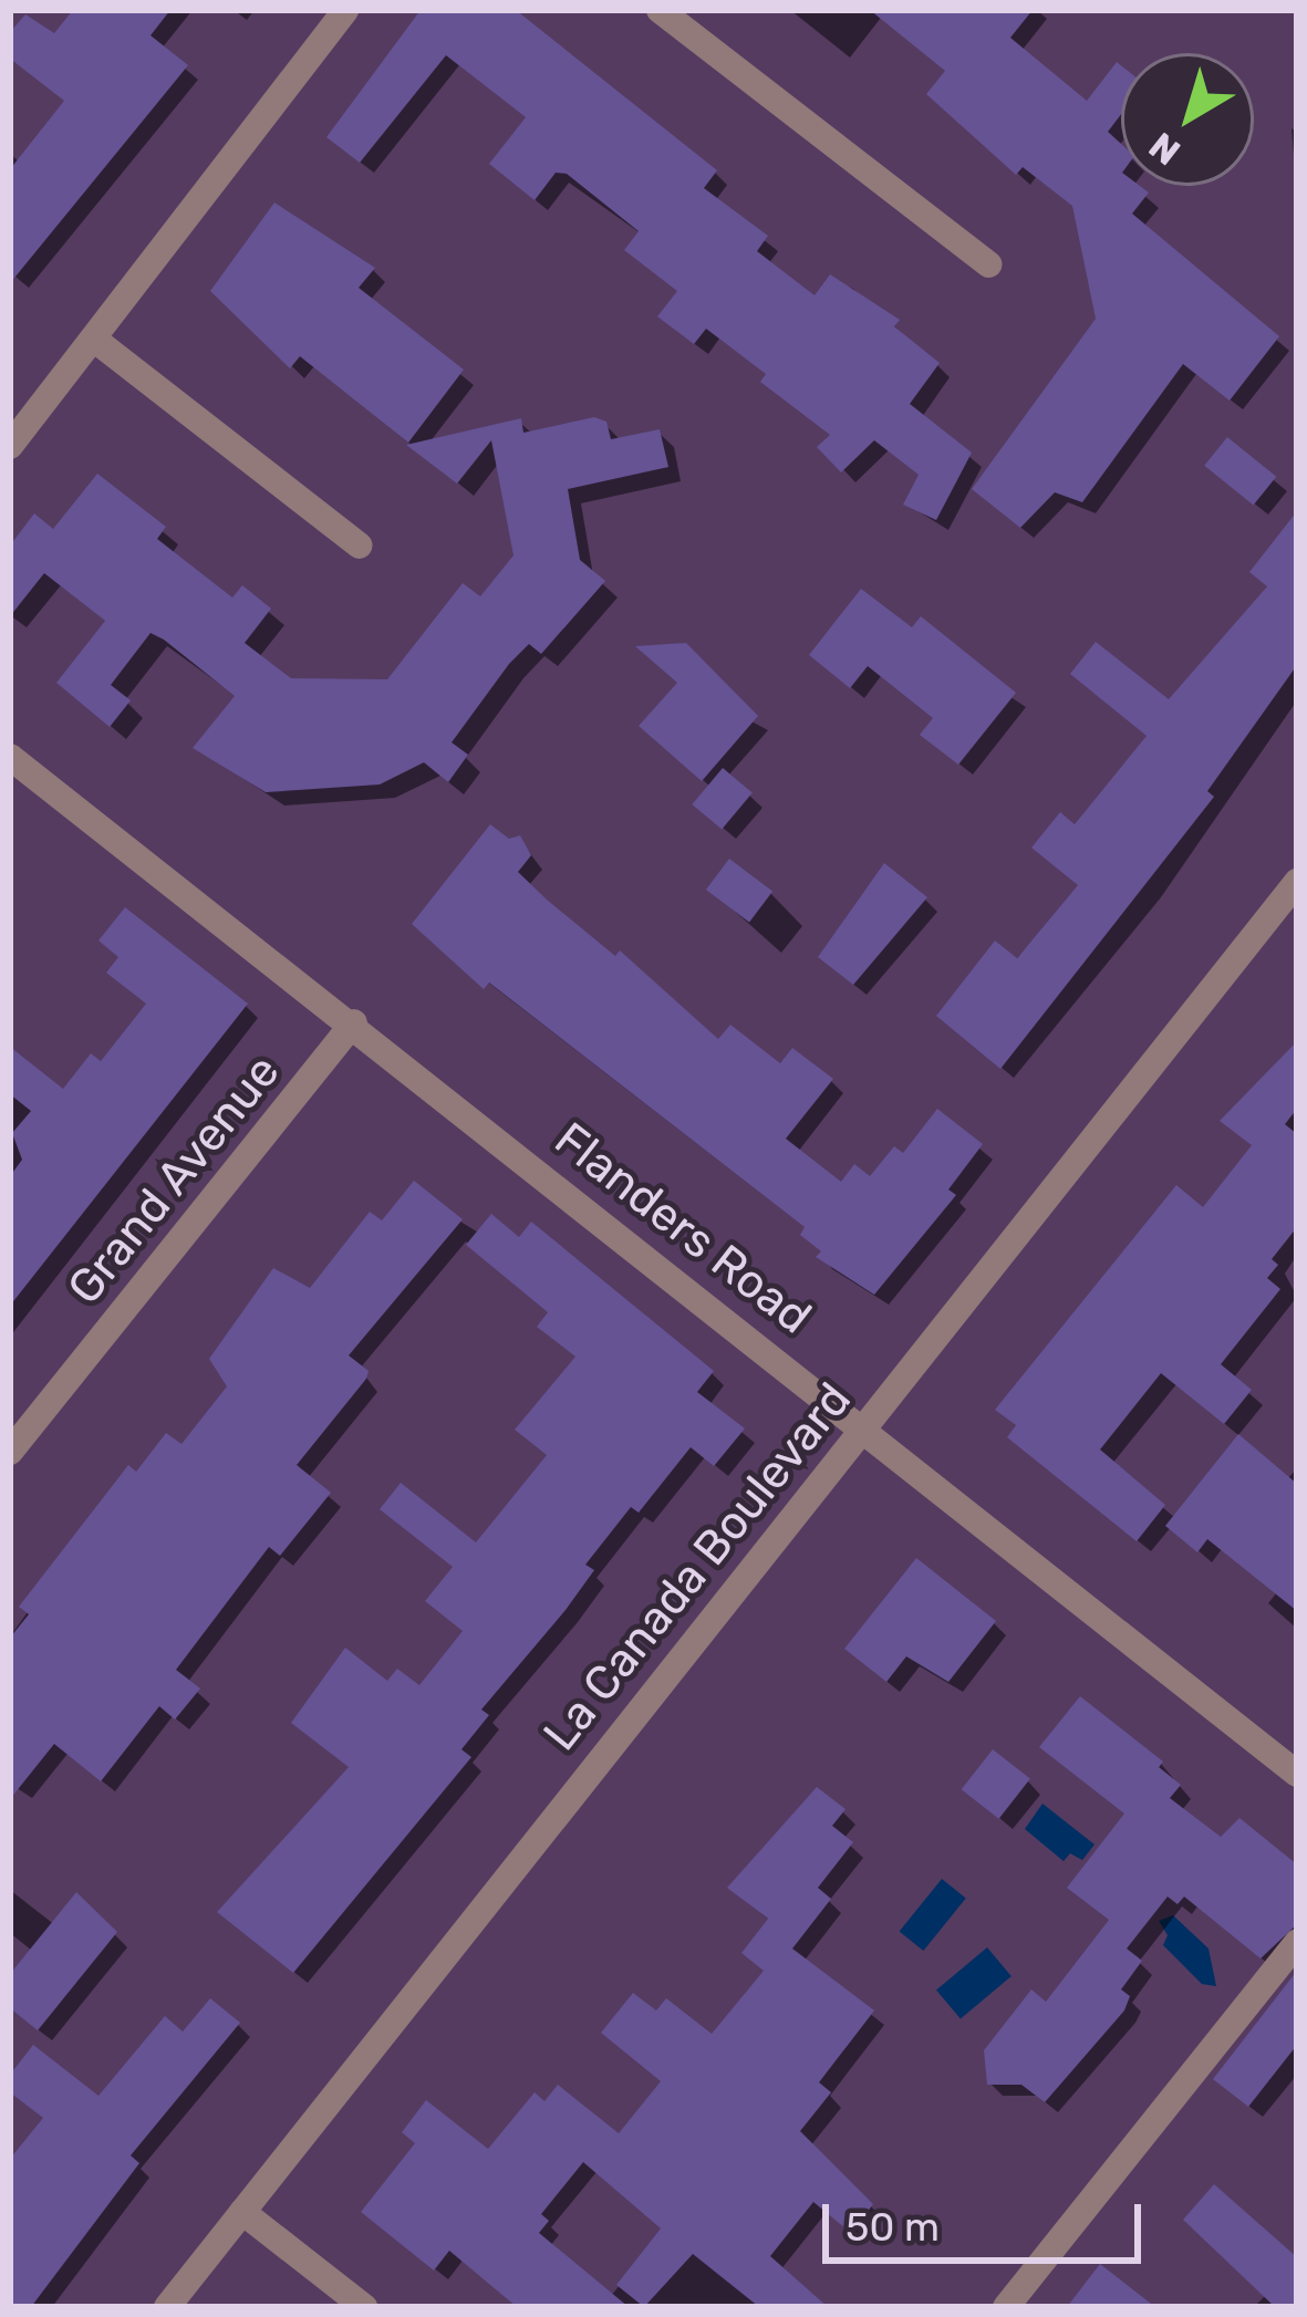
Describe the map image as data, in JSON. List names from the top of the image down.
{
  "streets": {
    "street": ["Grand Avenue", "Flanders Road", "La Canada Boulevard"]
  },
  "crossings": [
    ["Grand Avenue", "Flanders Road"],
    ["Flanders Road", "La Canada Boulevard"]
  ],
  "scale_bar": "50 m",
  "north": "bottom left"
}
